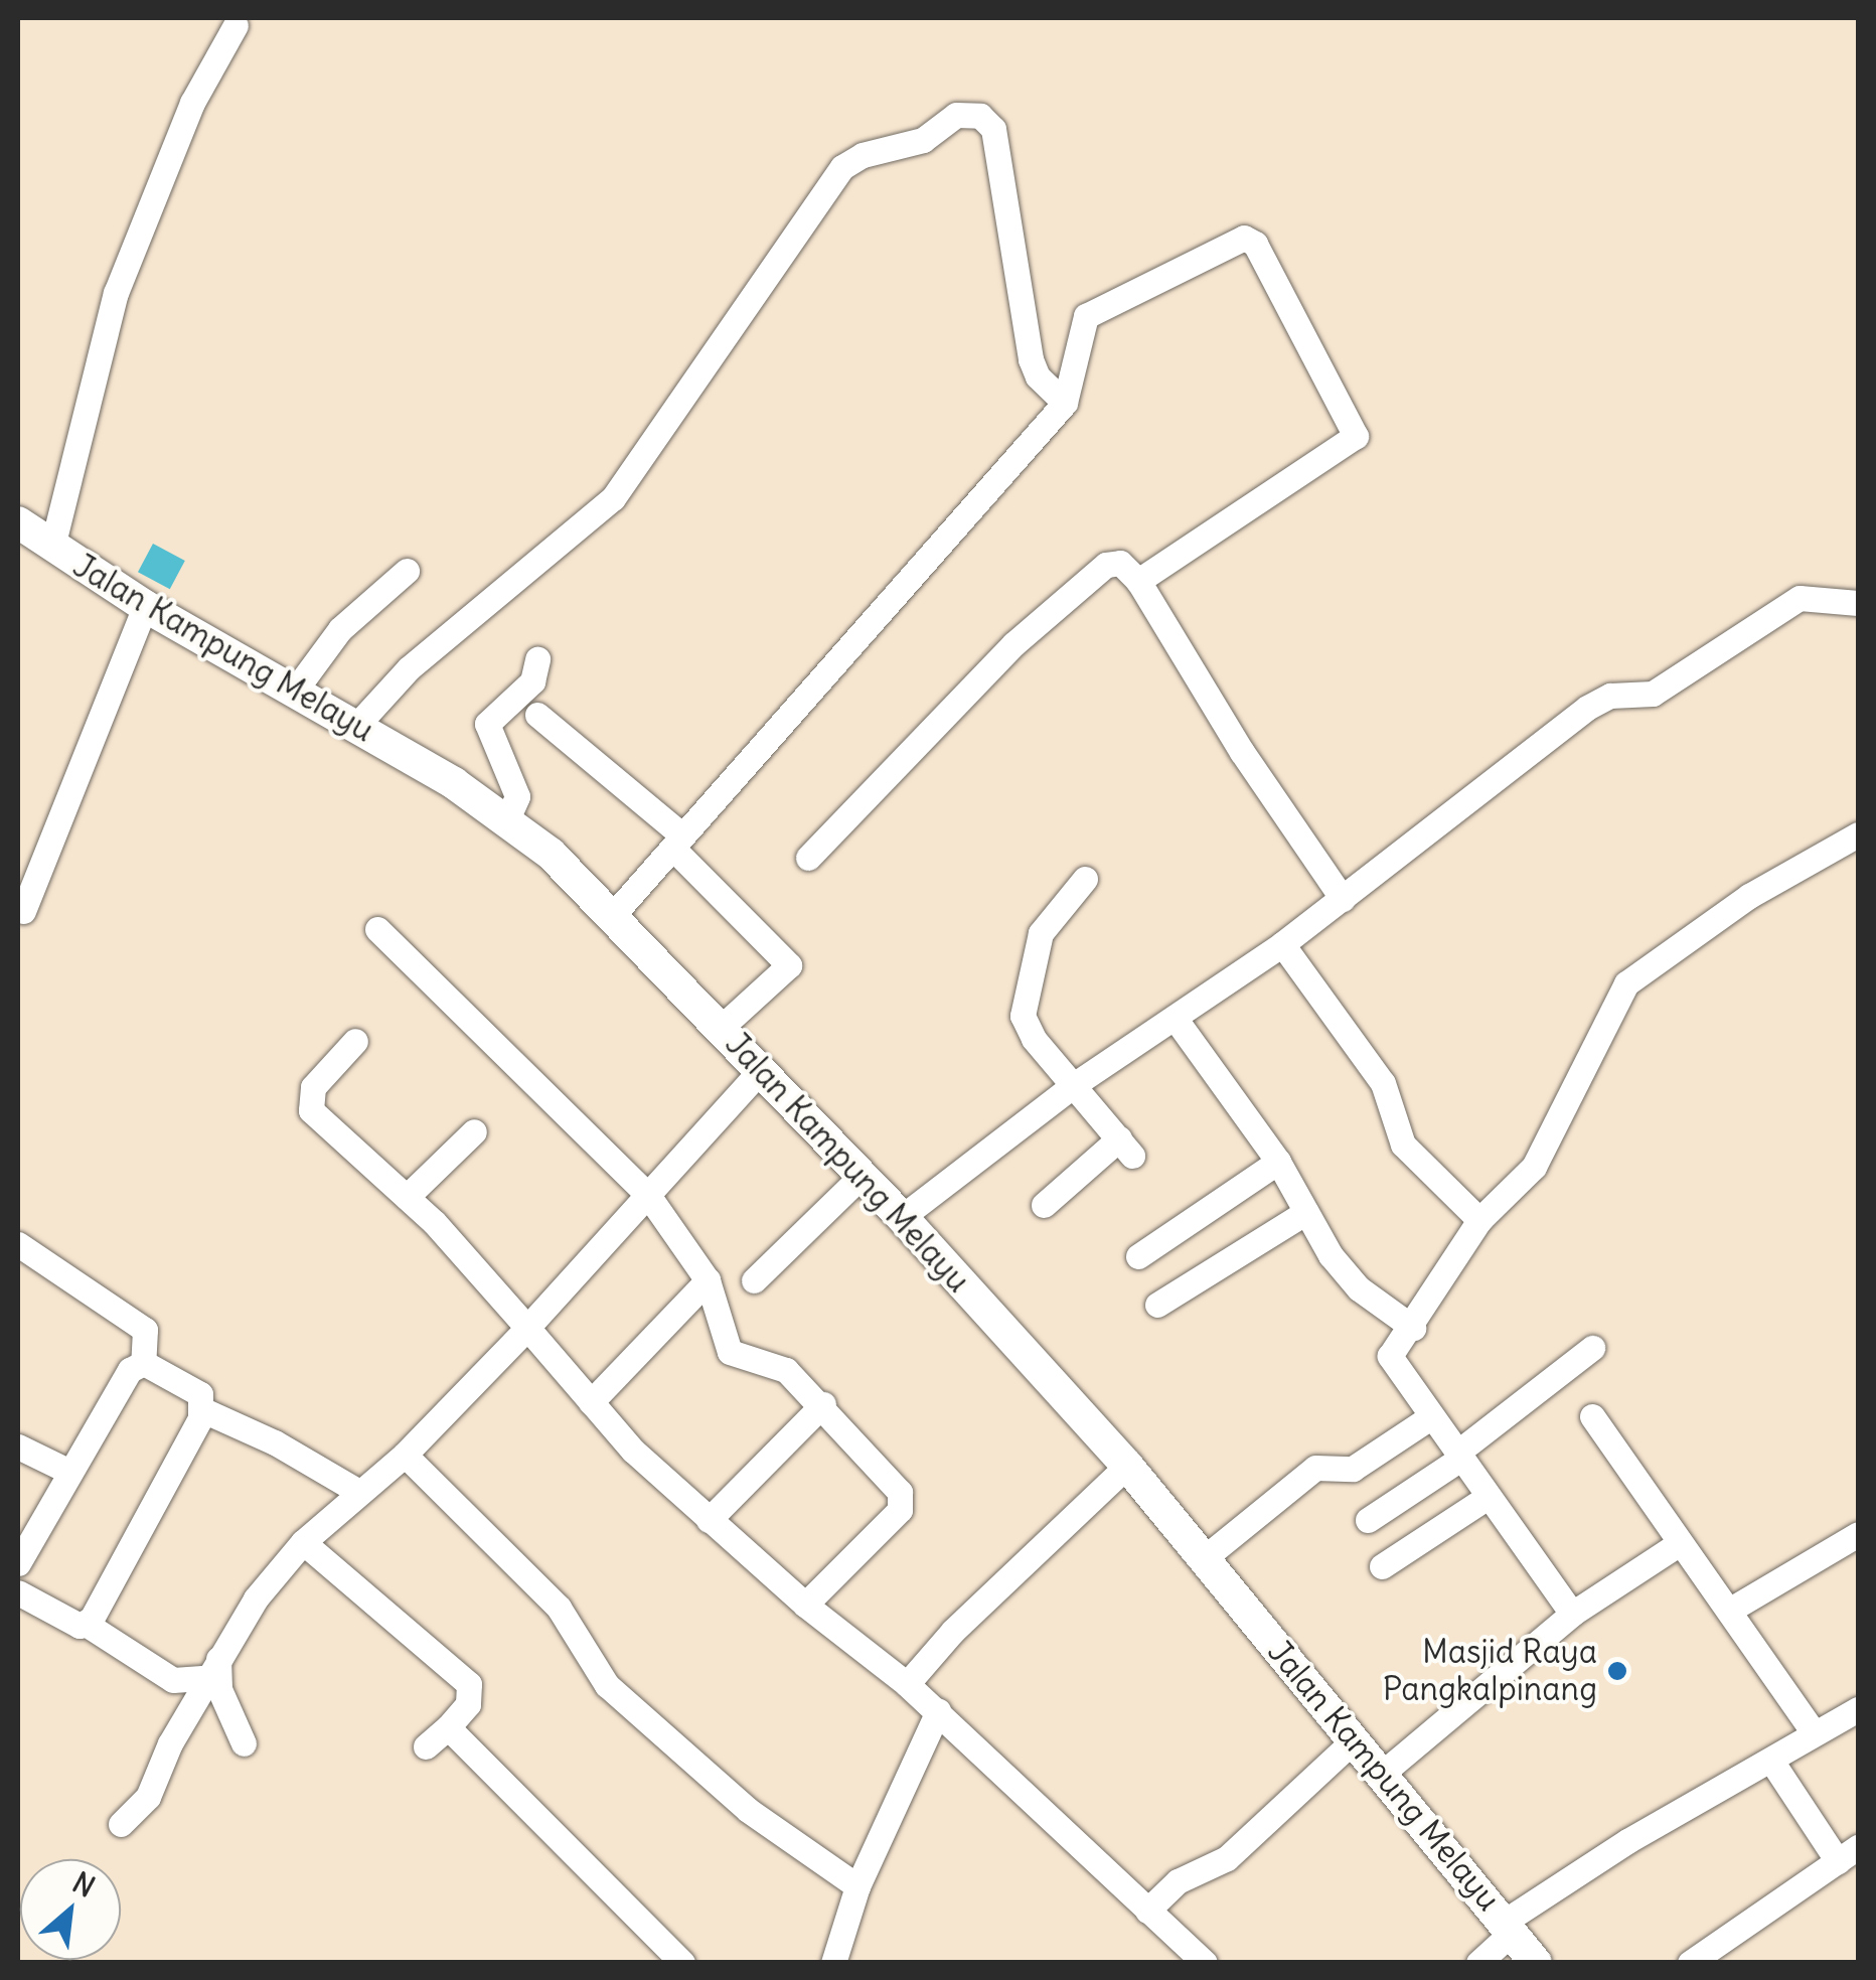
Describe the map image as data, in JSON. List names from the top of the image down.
{
  "streets": {
    "main road": ["Jalan Kampung Melayu"]
  },
  "places": ["Masjid Raya Pangkalpinang"],
  "north": "top right"
}
